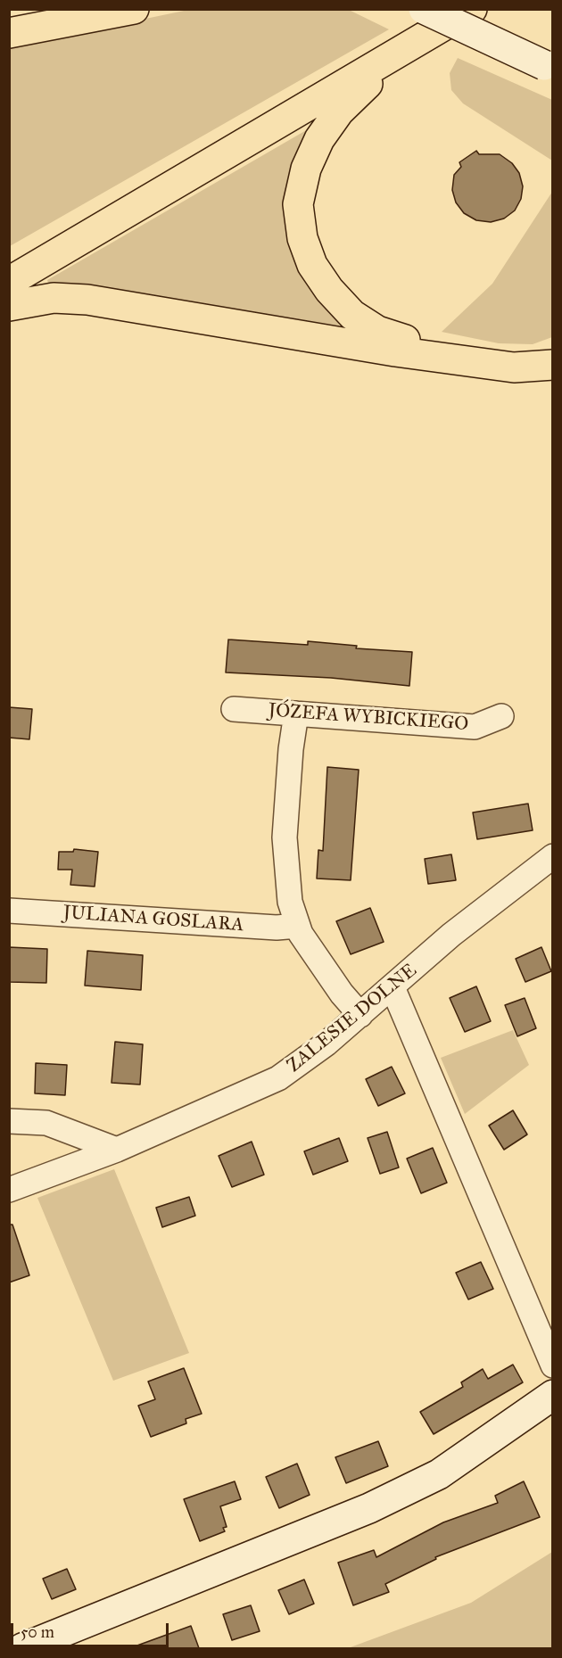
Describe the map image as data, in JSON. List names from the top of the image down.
{
  "streets": {
    "street": ["JÓZEFA WYBICKIEGO", "JULIANA GOSLARA", "ZALESIE DOLNE"]
  },
  "scale_bar": "50 m"
}
